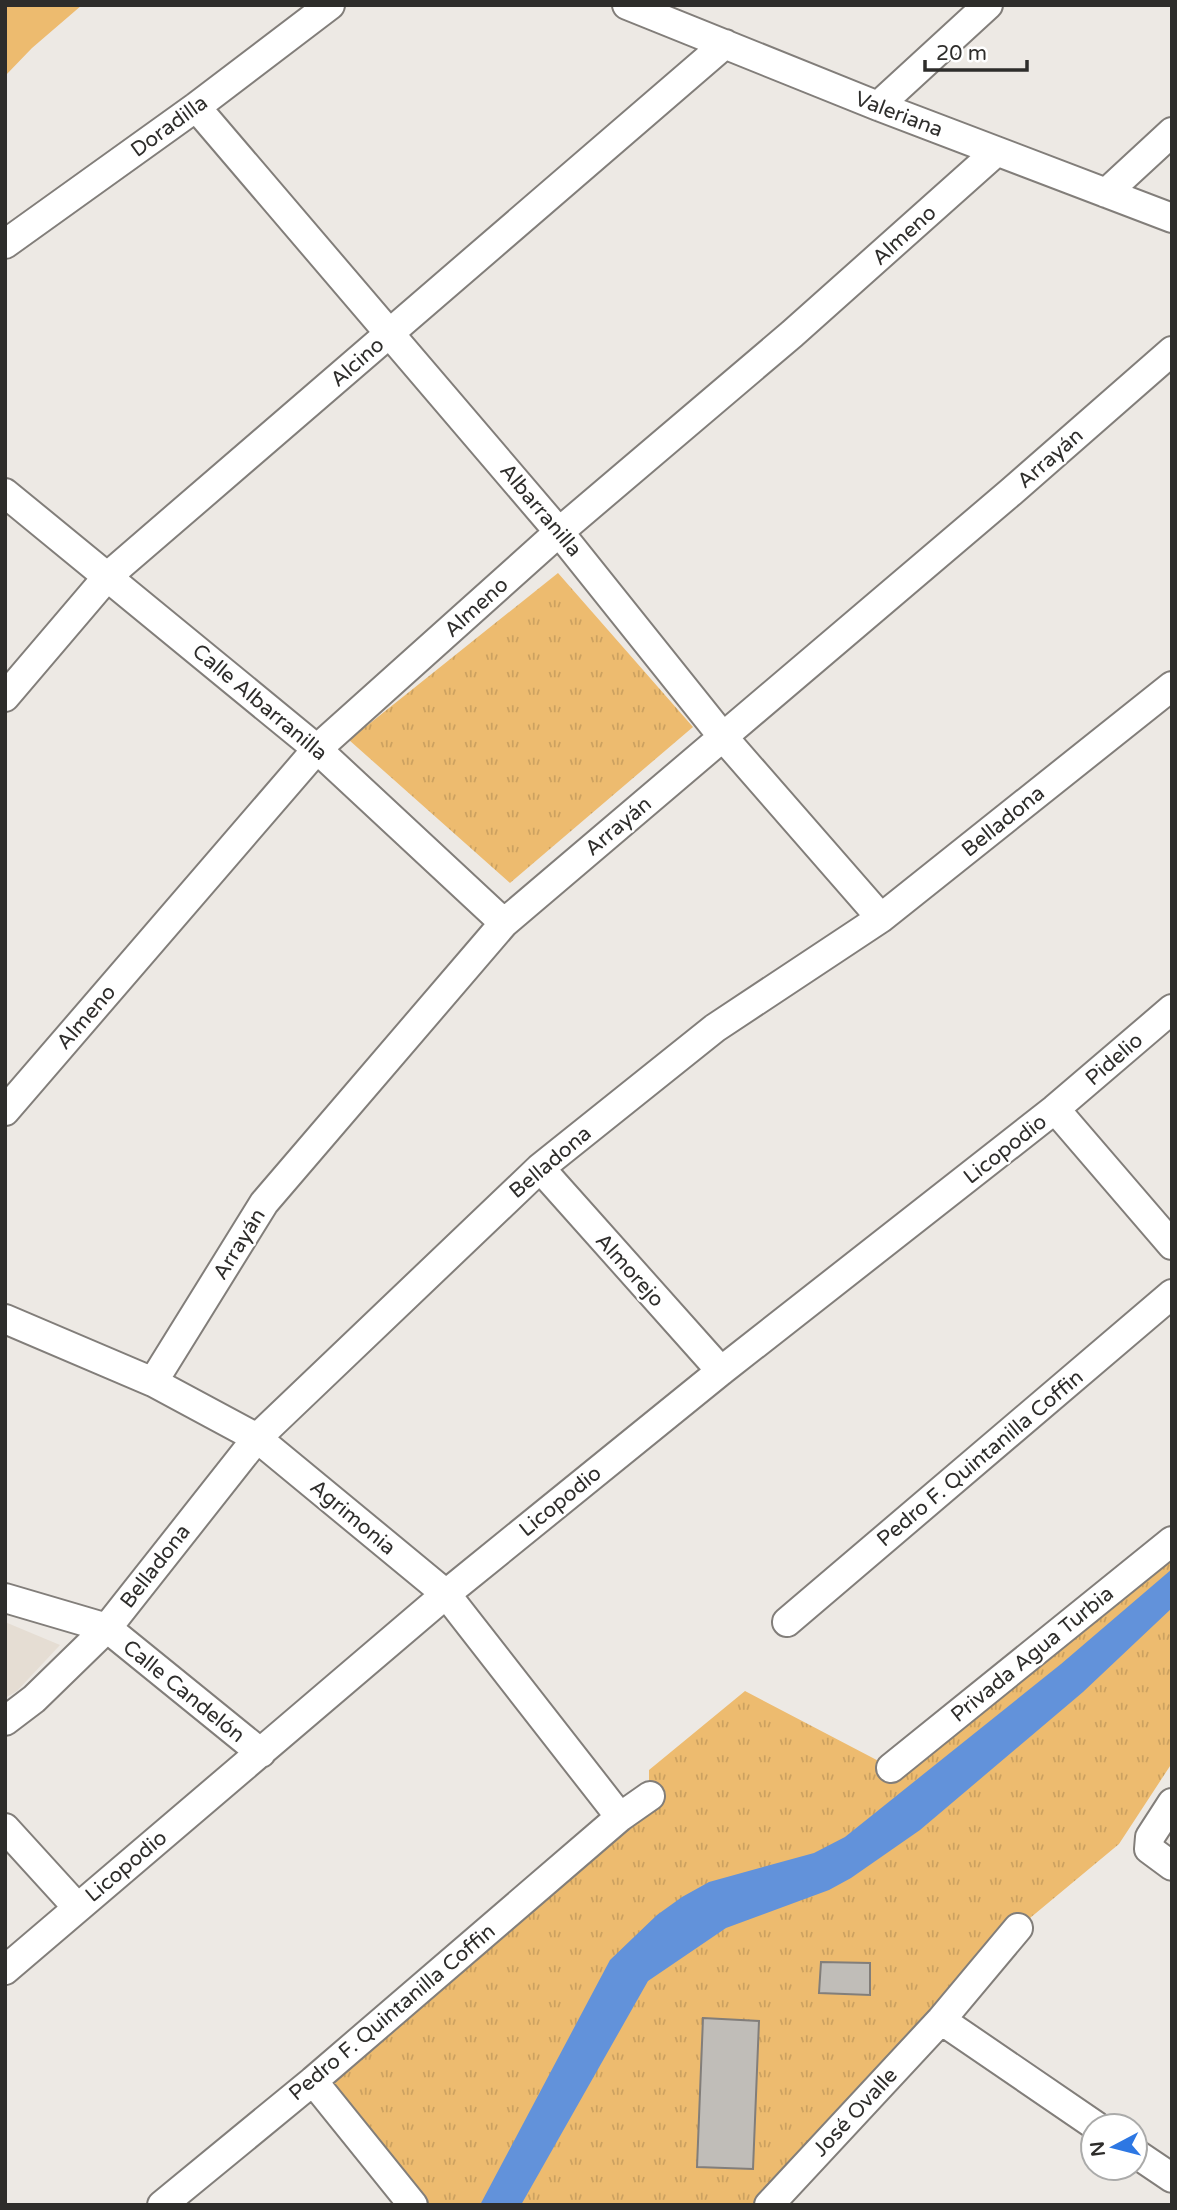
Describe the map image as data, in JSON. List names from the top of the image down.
{
  "streets": {
    "street": [
      "Valeriana",
      "Doradilla",
      "Almeno",
      "Alcino",
      "Arrayán",
      "Albarranilla",
      "Calle Albarranilla",
      "Belladona",
      "Pidelio",
      "Licopodio",
      "Almorejo",
      "Pedro F. Quintanilla Coffin",
      "Agrimonia",
      "Privada Agua Turbia",
      "Calle Candelón",
      "José Ovalle"
    ]
  },
  "crossings": [
    ["Valeriana", "Almeno"],
    ["Valeriana", "Alcino"],
    ["Doradilla", "Albarranilla"],
    ["Almeno", "Albarranilla"],
    ["Almeno", "Calle Albarranilla"],
    ["Alcino", "Albarranilla"],
    ["Alcino", "Calle Albarranilla"],
    ["Arrayán", "Albarranilla"],
    ["Arrayán", "Calle Albarranilla"],
    ["Arrayán", "Agrimonia"],
    ["Albarranilla", "Belladona"],
    ["Belladona", "Almorejo"],
    ["Belladona", "Agrimonia"],
    ["Belladona", "Calle Candelón"],
    ["Pidelio", "Licopodio"],
    ["Licopodio", "Almorejo"],
    ["Licopodio", "Agrimonia"],
    ["Licopodio", "Calle Candelón"],
    ["Pedro F. Quintanilla Coffin", "Agrimonia"]
  ],
  "scale_bar": "20 m",
  "north": "left"
}
